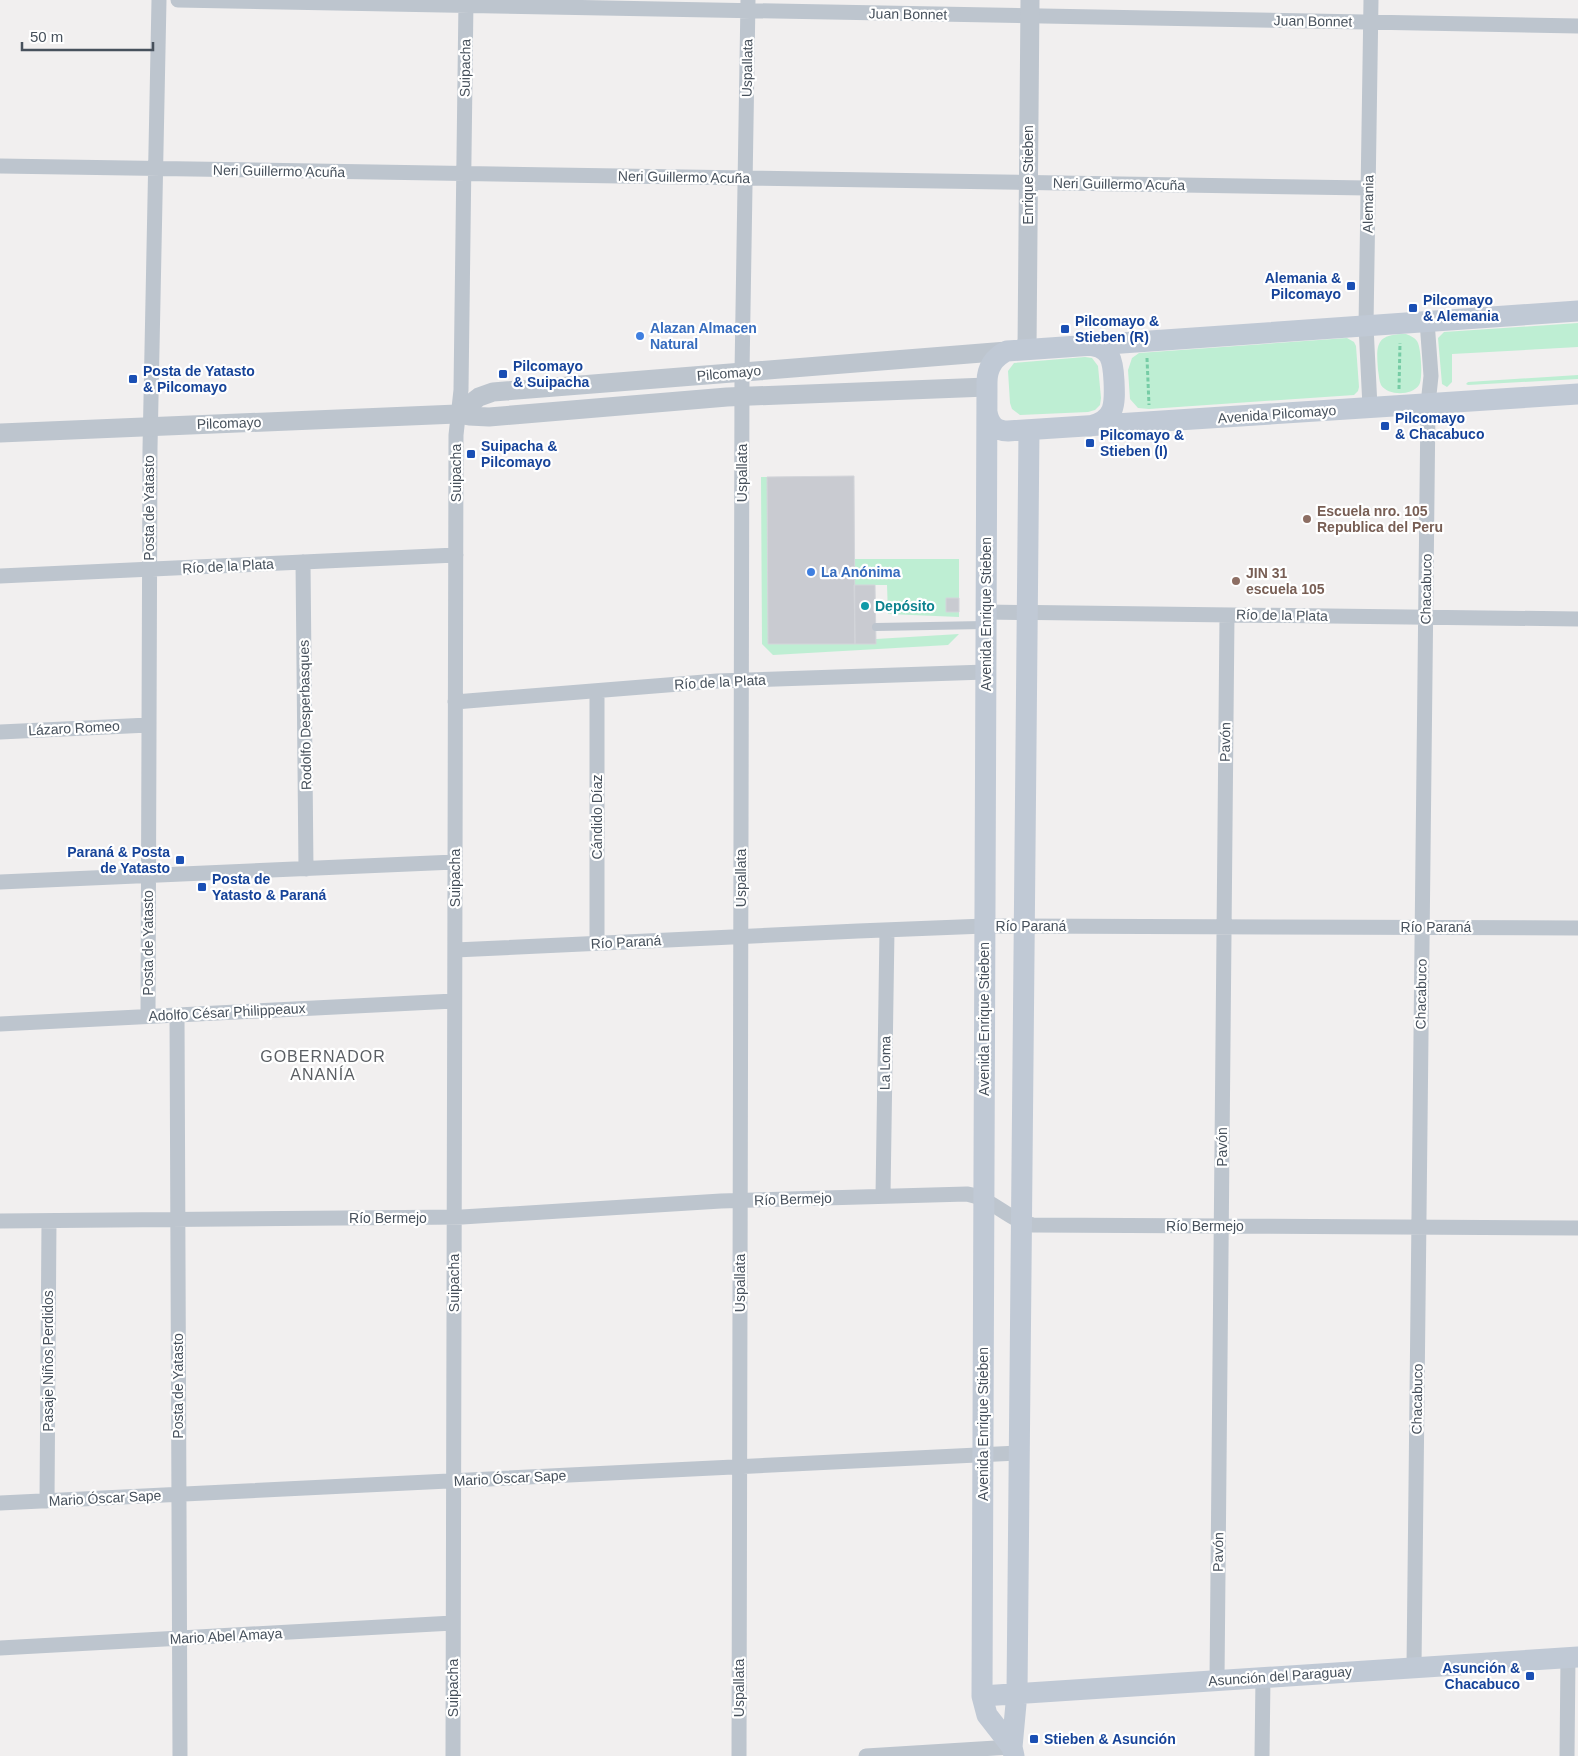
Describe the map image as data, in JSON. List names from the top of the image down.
{
  "streets": {
    "main road": ["Avenida Pilcomayo", "Avenida Enrique Stieben", "Asunción del Paraguay"],
    "street": [
      "Juan Bonnet",
      "Suipacha",
      "Uspallata",
      "Neri Guillermo Acuña",
      "Enrique Stieben",
      "Alemania",
      "Pilcomayo",
      "Posta de Yatasto",
      "Río de la Plata",
      "Chacabuco",
      "Rodolfo Desperbasques",
      "Lázaro Romeo",
      "Pavón",
      "Cándido Díaz",
      "Río Paraná",
      "Adolfo César Philippeaux",
      "La Loma",
      "Río Bermejo",
      "Pasaje Niños Perdidos",
      "Mario Óscar Sape",
      "Mario Abel Amaya"
    ]
  },
  "crossings": [
    ["Juan Bonnet", "Suipacha"],
    ["Juan Bonnet", "Uspallata"],
    ["Juan Bonnet", "Enrique Stieben"],
    ["Juan Bonnet", "Alemania"],
    ["Suipacha", "Neri Guillermo Acuña"],
    ["Suipacha", "Pilcomayo"],
    ["Suipacha", "Río de la Plata"],
    ["Suipacha", "Río Paraná"],
    ["Suipacha", "Adolfo César Philippeaux"],
    ["Suipacha", "Río Bermejo"],
    ["Suipacha", "Mario Óscar Sape"],
    ["Suipacha", "Mario Abel Amaya"],
    ["Uspallata", "Neri Guillermo Acuña"],
    ["Uspallata", "Pilcomayo"],
    ["Uspallata", "Río de la Plata"],
    ["Uspallata", "Río Paraná"],
    ["Uspallata", "Río Bermejo"],
    ["Uspallata", "Mario Óscar Sape"],
    ["Neri Guillermo Acuña", "Enrique Stieben"],
    ["Neri Guillermo Acuña", "Alemania"],
    ["Neri Guillermo Acuña", "Posta de Yatasto"],
    ["Enrique Stieben", "Pilcomayo"],
    ["Enrique Stieben", "Avenida Pilcomayo"],
    ["Enrique Stieben", "Avenida Enrique Stieben"],
    ["Alemania", "Avenida Pilcomayo"],
    ["Pilcomayo", "Avenida Pilcomayo"],
    ["Pilcomayo", "Posta de Yatasto"],
    ["Pilcomayo", "Avenida Enrique Stieben"],
    ["Avenida Pilcomayo", "Chacabuco"],
    ["Avenida Pilcomayo", "Avenida Enrique Stieben"],
    ["Posta de Yatasto", "Río de la Plata"],
    ["Posta de Yatasto", "Lázaro Romeo"],
    ["Posta de Yatasto", "Adolfo César Philippeaux"],
    ["Posta de Yatasto", "Río Bermejo"],
    ["Posta de Yatasto", "Mario Óscar Sape"],
    ["Posta de Yatasto", "Mario Abel Amaya"],
    ["Río de la Plata", "Chacabuco"],
    ["Río de la Plata", "Avenida Enrique Stieben"],
    ["Río de la Plata", "Rodolfo Desperbasques"],
    ["Río de la Plata", "Pavón"],
    ["Río de la Plata", "Cándido Díaz"],
    ["Chacabuco", "Río Paraná"],
    ["Chacabuco", "Río Bermejo"],
    ["Chacabuco", "Asunción del Paraguay"],
    ["Avenida Enrique Stieben", "Río Paraná"],
    ["Avenida Enrique Stieben", "Río Bermejo"],
    ["Avenida Enrique Stieben", "Mario Óscar Sape"],
    ["Avenida Enrique Stieben", "Asunción del Paraguay"],
    ["Pavón", "Río Paraná"],
    ["Pavón", "Río Bermejo"],
    ["Pavón", "Asunción del Paraguay"],
    ["Cándido Díaz", "Río Paraná"],
    ["Río Paraná", "La Loma"],
    ["La Loma", "Río Bermejo"],
    ["Río Bermejo", "Pasaje Niños Perdidos"],
    ["Pasaje Niños Perdidos", "Mario Óscar Sape"]
  ],
  "districts": ["GOBERNADOR ANANÍA"],
  "places": {
    "transit": [
      "Alemania & Pilcomayo",
      "Pilcomayo & Alemania",
      "Pilcomayo & Stieben (R)",
      "Pilcomayo & Suipacha",
      "Posta de Yatasto & Pilcomayo",
      "Pilcomayo & Chacabuco",
      "Pilcomayo & Stieben (I)",
      "Suipacha & Pilcomayo",
      "Paraná & Posta de Yatasto",
      "Posta de Yatasto & Paraná",
      "Asunción & Chacabuco",
      "Stieben & Asunción"
    ],
    "other": [
      "Alazan Almacen Natural",
      "Escuela nro. 105 Republica del Peru",
      "La Anónima",
      "JIN 31 escuela 105",
      "Depósito"
    ]
  },
  "scale_bar": "50 m"
}
